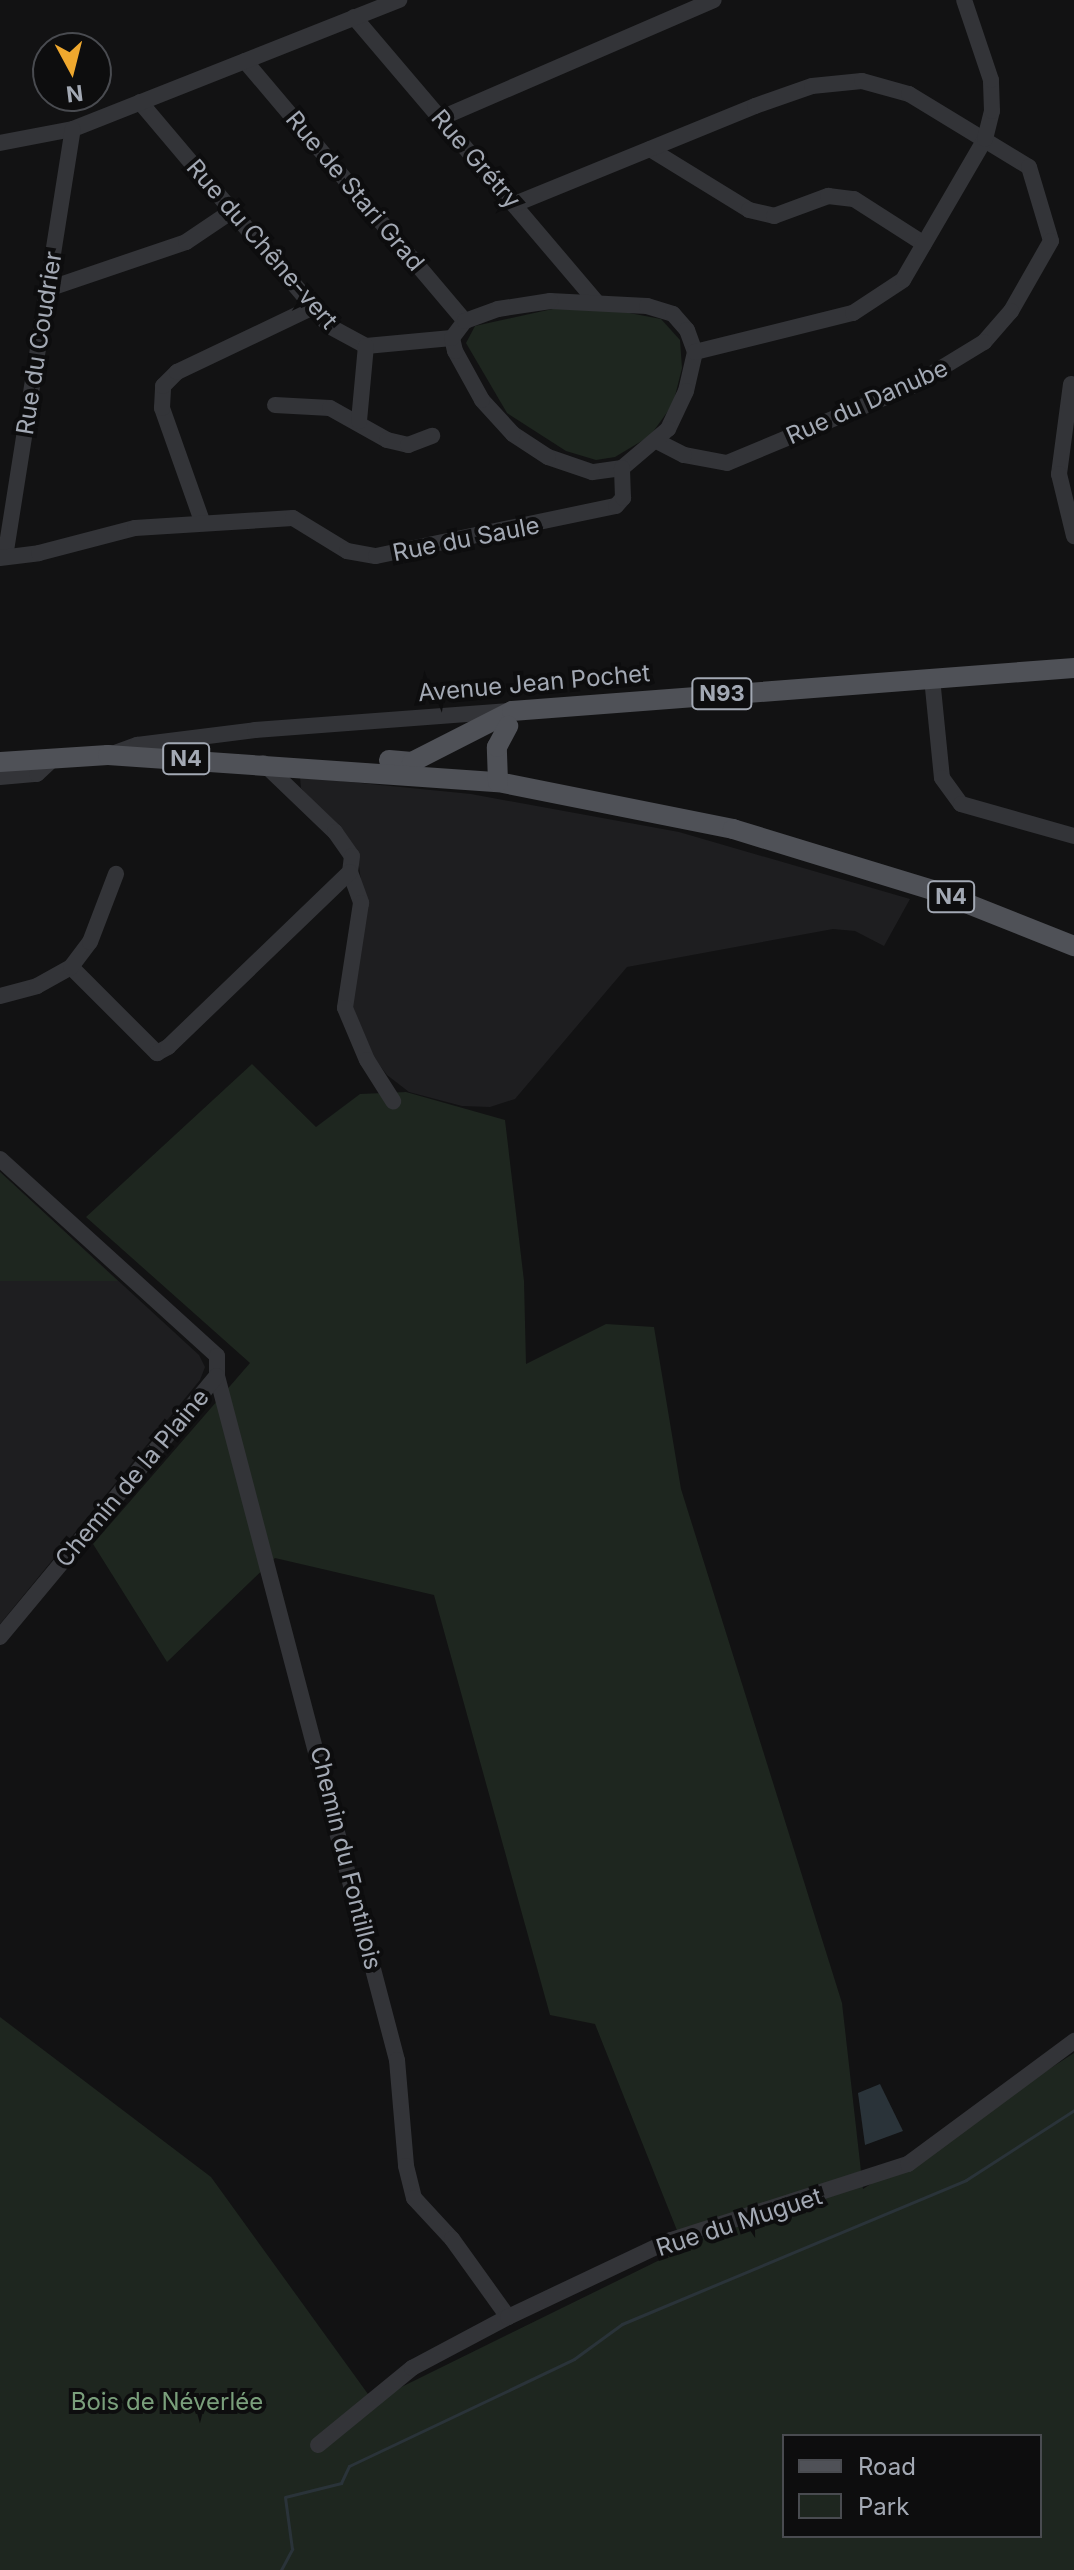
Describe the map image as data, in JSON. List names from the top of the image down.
{
  "streets": {
    "main road": ["Avenue Jean Pochet", "N93", "N4"],
    "street": [
      "Rue Grétry",
      "Rue de Stari Grad",
      "Rue du Chêne-vert",
      "Rue du Coudrier",
      "Rue du Danube",
      "Rue du Saule",
      "Chemin de la Plaine",
      "Chemin du Fontillois",
      "Rue du Muguet"
    ]
  },
  "crossings": [
    ["Rue Grétry", "Rue de Stari Grad"],
    ["Rue Grétry", "Rue du Danube"],
    ["Rue Grétry", "Rue du Saule"],
    ["Rue de Stari Grad", "Rue du Danube"],
    ["Rue de Stari Grad", "Rue du Saule"],
    ["Rue du Coudrier", "Rue du Saule"],
    ["Rue du Danube", "Rue du Saule"],
    ["Avenue Jean Pochet", "N93"],
    ["Avenue Jean Pochet", "N4"],
    ["N93", "N4"],
    ["Chemin de la Plaine", "Chemin du Fontillois"],
    ["Chemin du Fontillois", "Rue du Muguet"]
  ],
  "parks": ["Bois de Néverlée"],
  "legend": ["Road", "Park"],
  "north": "bottom"
}
